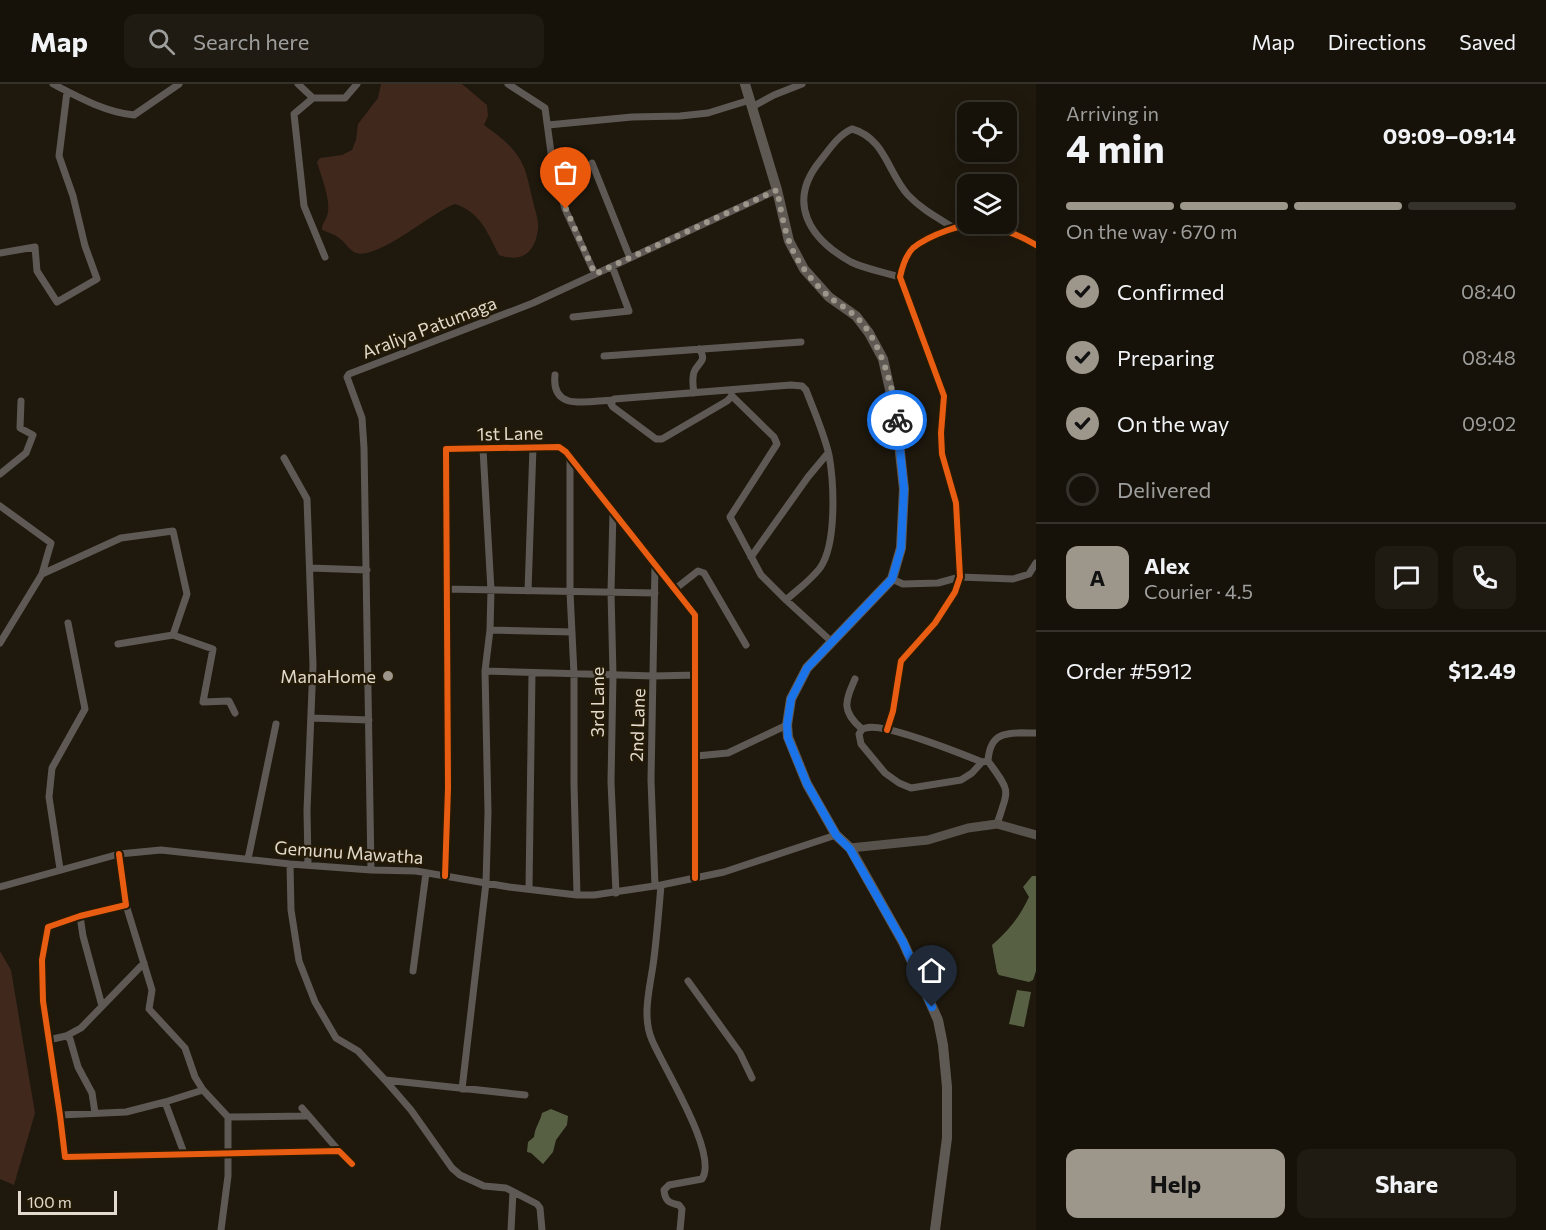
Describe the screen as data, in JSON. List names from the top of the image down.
{
  "streets": {
    "street": [
      "Araliya Patumaga",
      "1st Lane",
      "3rd Lane",
      "2nd Lane",
      "Gemunu Mawatha"
    ]
  },
  "crossings": [
    ["Araliya Patumaga", "Gemunu Mawatha"],
    ["1st Lane", "Gemunu Mawatha"],
    ["3rd Lane", "Gemunu Mawatha"],
    ["2nd Lane", "Gemunu Mawatha"]
  ],
  "places": ["ManaHome"],
  "scale_bar": "100 m",
  "page": {
    "header": "Map",
    "search": "Search here",
    "nav": ["Map", "Directions", "Saved"],
    "heading": ["4 min", "Arriving in", "09:09–09:14"],
    "panel": [
      "Alex",
      "Courier · 4.5",
      "Order #5912",
      "$12.49"
    ],
    "bar": "On the way · 670 m",
    "list": [
      ["Confirmed", "08:40"],
      ["Preparing", "08:48"],
      ["On the way", "09:02"],
      "Delivered"
    ],
    "round": "A",
    "buttons": ["Help", "Share"],
    "scale": "100 m"
  }
}
